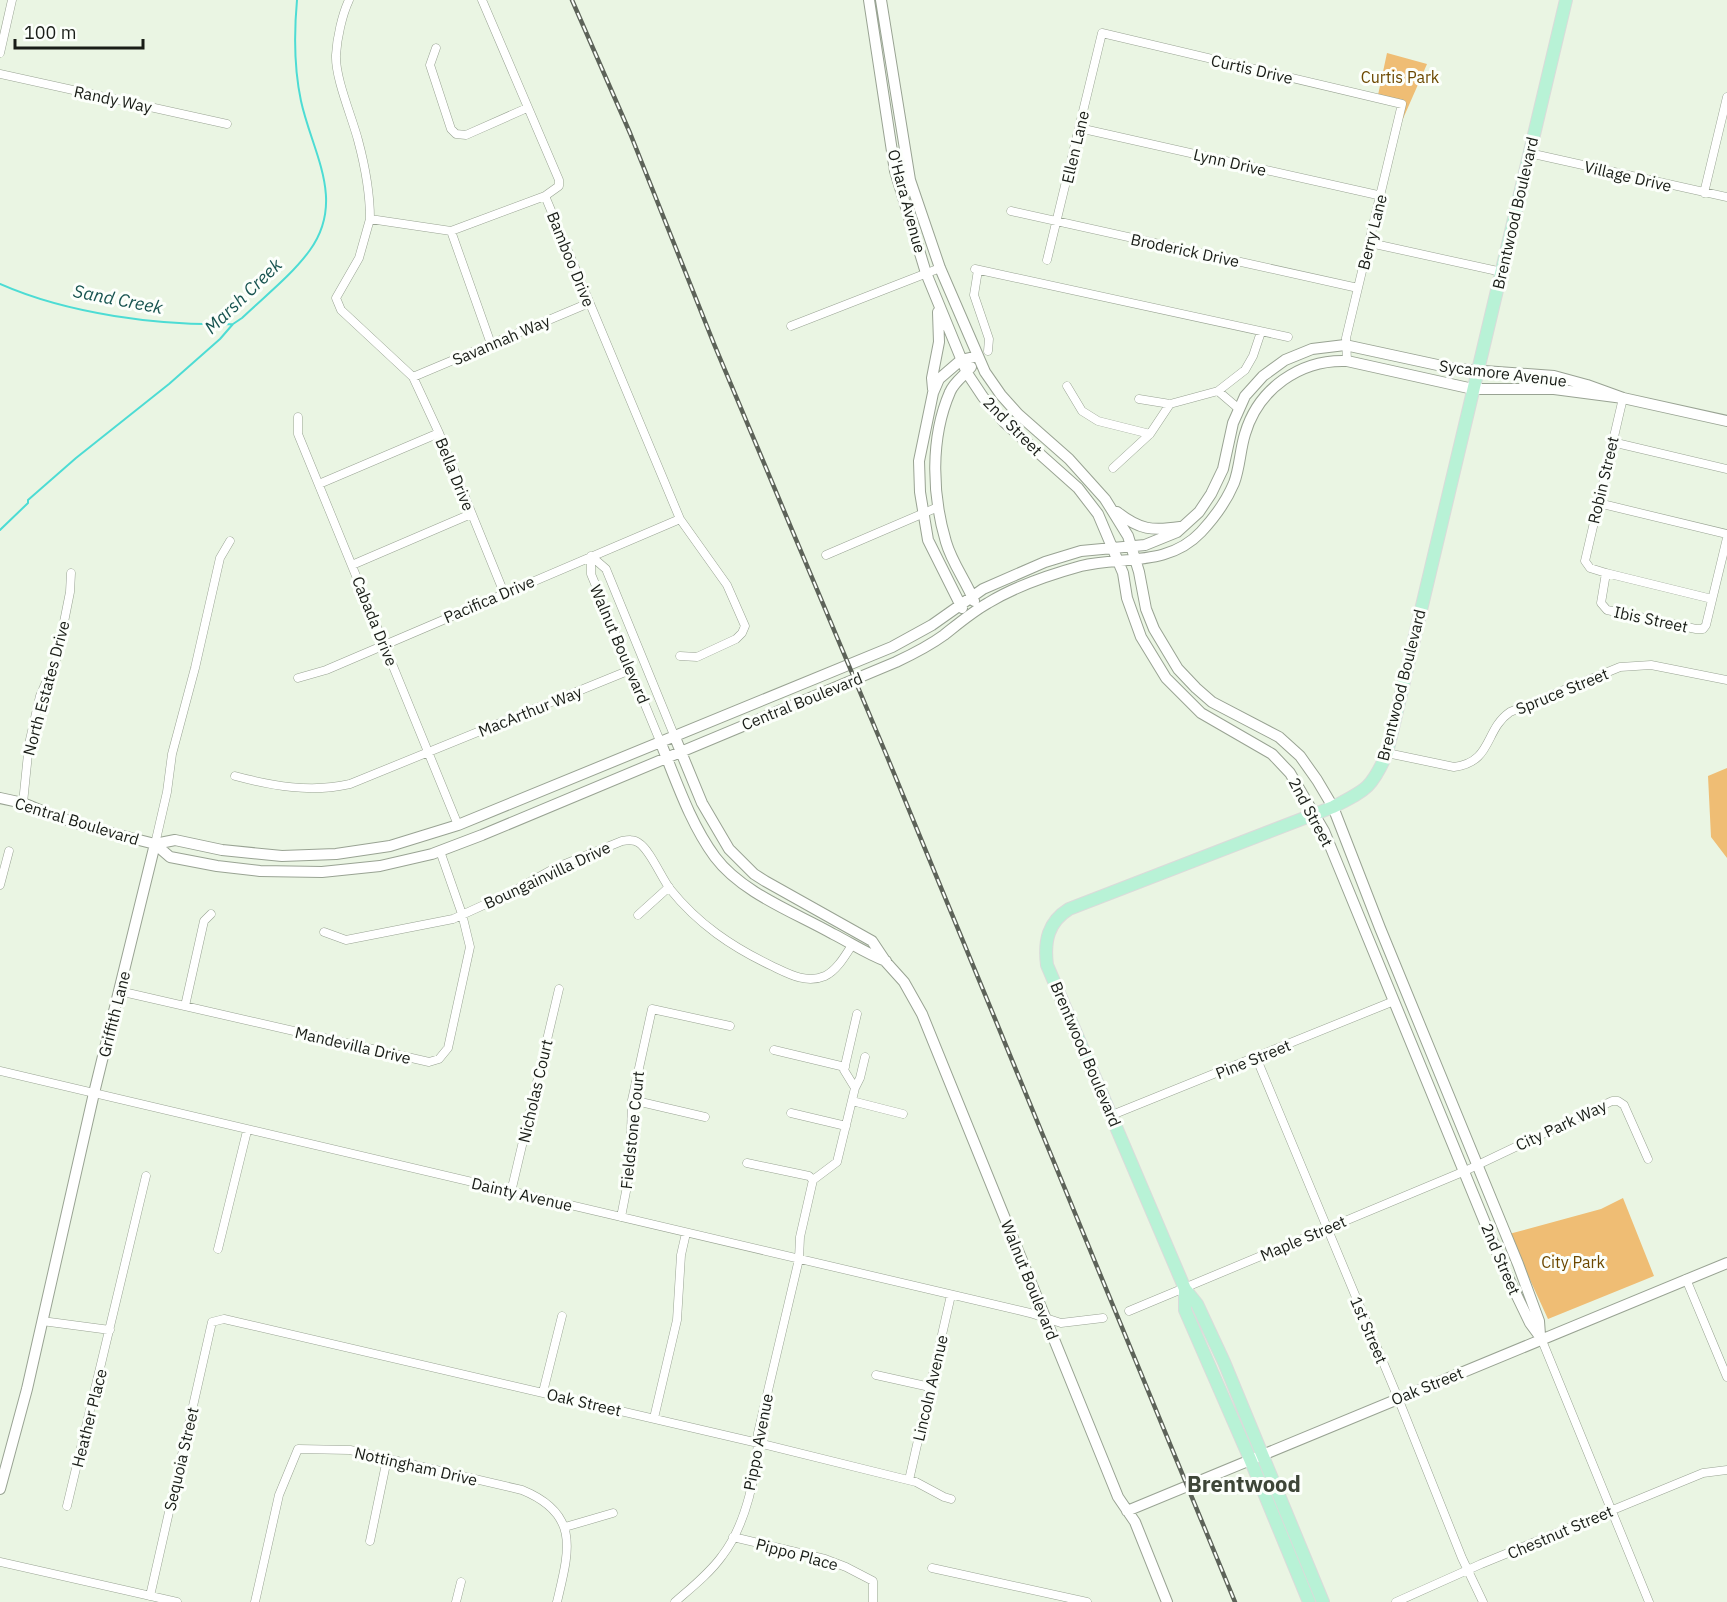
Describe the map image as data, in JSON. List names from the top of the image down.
{
  "streets": {
    "main road": ["Brentwood Boulevard"],
    "street": [
      "Curtis Drive",
      "Randy Way",
      "Ellen Lane",
      "Lynn Drive",
      "Village Drive",
      "O'Hara Avenue",
      "Berry Lane",
      "Broderick Drive",
      "Bamboo Drive",
      "Savannah Way",
      "Sycamore Avenue",
      "2nd Street",
      "Bella Drive",
      "Robin Street",
      "Pacifica Drive",
      "Ibis Street",
      "Cabada Drive",
      "Walnut Boulevard",
      "North Estates Drive",
      "Spruce Street",
      "Central Boulevard",
      "MacArthur Way",
      "Boungainvilla Drive",
      "Griffith Lane",
      "Mandevilla Drive",
      "Pine Street",
      "Nicholas Court",
      "City Park Way",
      "Fieldstone Court",
      "Dainty Avenue",
      "Maple Street",
      "1st Street",
      "Oak Street",
      "Lincoln Avenue",
      "Heather Place",
      "Pippo Avenue",
      "Sequoia Street",
      "Nottingham Drive",
      "Chestnut Street",
      "Pippo Place"
    ]
  },
  "crossings": [
    ["Curtis Drive", "Ellen Lane"],
    ["Curtis Drive", "Berry Lane"],
    ["Ellen Lane", "Lynn Drive"],
    ["Ellen Lane", "Broderick Drive"],
    ["Lynn Drive", "Berry Lane"],
    ["Village Drive", "Brentwood Boulevard"],
    ["O'Hara Avenue", "2nd Street"],
    ["Brentwood Boulevard", "Sycamore Avenue"],
    ["Brentwood Boulevard", "2nd Street"],
    ["Brentwood Boulevard", "Spruce Street"],
    ["Brentwood Boulevard", "Pine Street"],
    ["Brentwood Boulevard", "Maple Street"],
    ["Brentwood Boulevard", "Oak Street"],
    ["Berry Lane", "Broderick Drive"],
    ["Berry Lane", "Sycamore Avenue"],
    ["Berry Lane", "Central Boulevard"],
    ["Bamboo Drive", "Savannah Way"],
    ["Bamboo Drive", "Bella Drive"],
    ["Bamboo Drive", "Pacifica Drive"],
    ["Savannah Way", "Bella Drive"],
    ["Sycamore Avenue", "Robin Street"],
    ["Sycamore Avenue", "Central Boulevard"],
    ["2nd Street", "Central Boulevard"],
    ["2nd Street", "Pine Street"],
    ["2nd Street", "City Park Way"],
    ["2nd Street", "Maple Street"],
    ["2nd Street", "Oak Street"],
    ["2nd Street", "Chestnut Street"],
    ["Bella Drive", "Pacifica Drive"],
    ["Robin Street", "Ibis Street"],
    ["Pacifica Drive", "Cabada Drive"],
    ["Pacifica Drive", "Walnut Boulevard"],
    ["Cabada Drive", "Central Boulevard"],
    ["Cabada Drive", "MacArthur Way"],
    ["Walnut Boulevard", "Central Boulevard"],
    ["Walnut Boulevard", "MacArthur Way"],
    ["Walnut Boulevard", "Boungainvilla Drive"],
    ["Walnut Boulevard", "Dainty Avenue"],
    ["Walnut Boulevard", "Oak Street"],
    ["North Estates Drive", "Central Boulevard"],
    ["Central Boulevard", "Griffith Lane"],
    ["Central Boulevard", "Mandevilla Drive"],
    ["Boungainvilla Drive", "Mandevilla Drive"],
    ["Griffith Lane", "Mandevilla Drive"],
    ["Griffith Lane", "Dainty Avenue"],
    ["Pine Street", "1st Street"],
    ["Nicholas Court", "Dainty Avenue"],
    ["City Park Way", "Maple Street"],
    ["Fieldstone Court", "Dainty Avenue"],
    ["Dainty Avenue", "Lincoln Avenue"],
    ["Dainty Avenue", "Pippo Avenue"],
    ["Maple Street", "1st Street"],
    ["1st Street", "Oak Street"],
    ["1st Street", "Chestnut Street"],
    ["Oak Street", "Lincoln Avenue"],
    ["Oak Street", "Pippo Avenue"],
    ["Oak Street", "Sequoia Street"],
    ["Pippo Avenue", "Pippo Place"]
  ],
  "districts": ["Brentwood"],
  "water": ["Marsh Creek", "Sand Creek"],
  "parks": ["Curtis Park", "City Park"],
  "scale_bar": "100 m"
}
